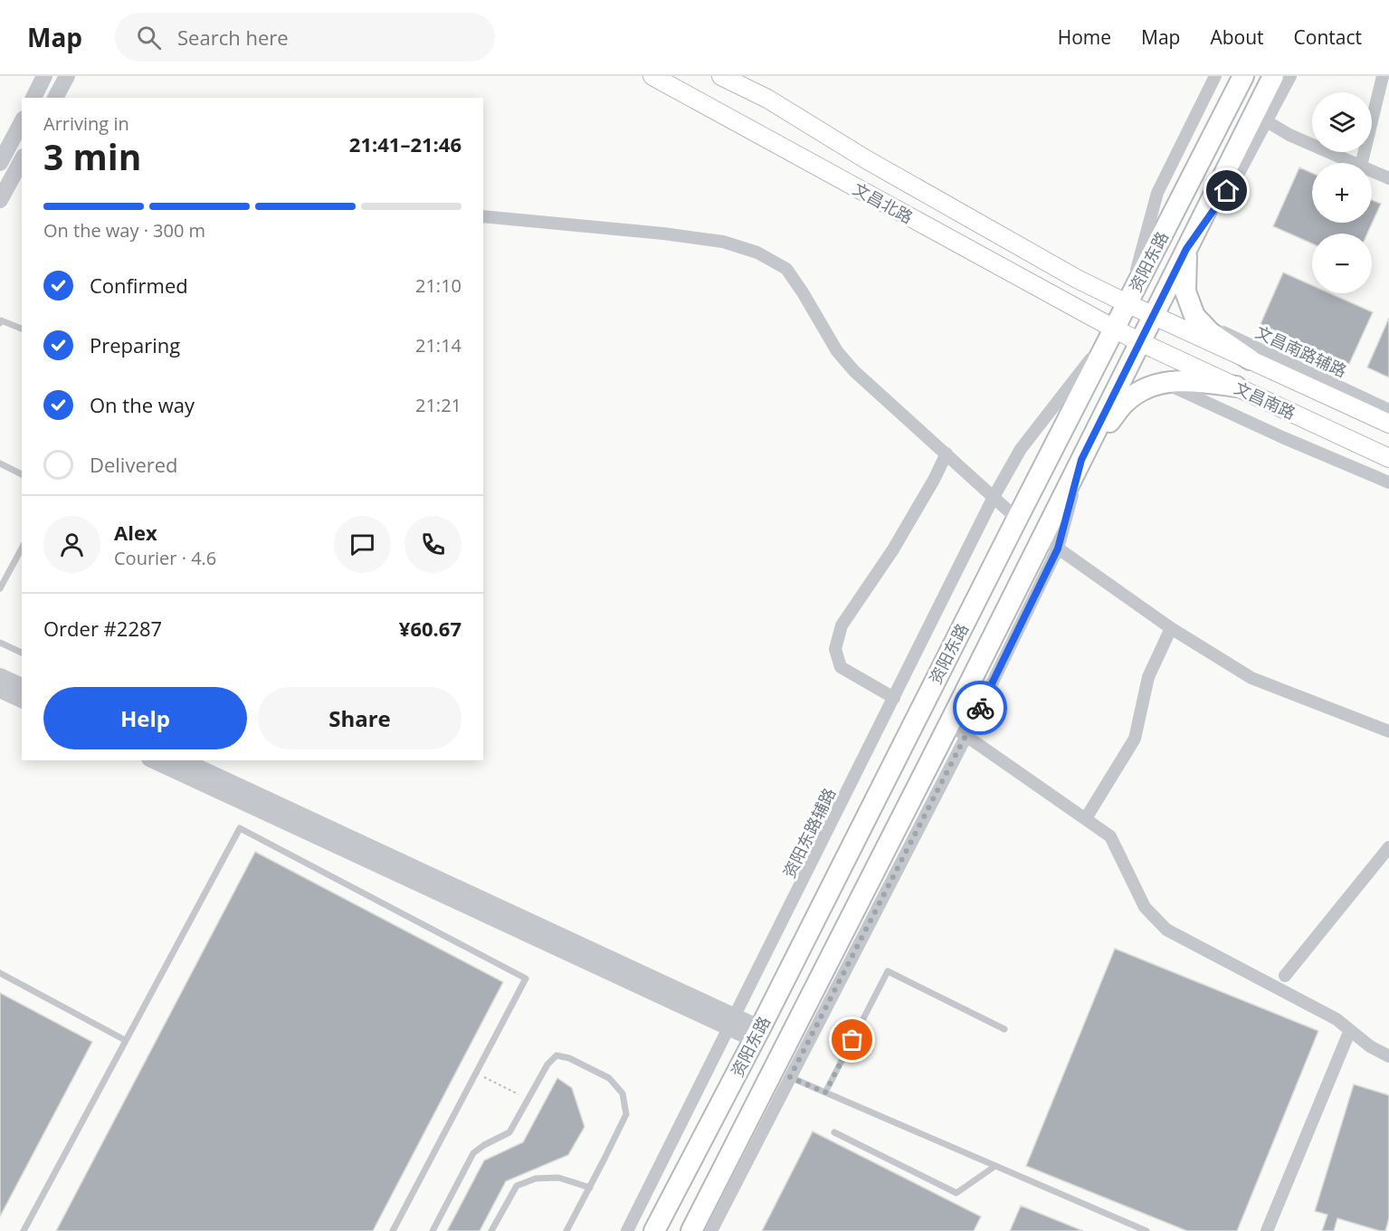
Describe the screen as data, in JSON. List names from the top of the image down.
{
  "streets": {
    "main road": ["文昌北路", "资阳东路", "文昌南路"],
    "street": ["文昌南路辅路", "资阳东路辅路"]
  },
  "crossings": [
    ["文昌北路", "资阳东路"],
    ["文昌北路", "文昌南路"],
    ["文昌北路", "资阳东路辅路"],
    ["资阳东路", "文昌南路"],
    ["资阳东路", "资阳东路辅路"]
  ],
  "page": {
    "header": "Map",
    "search": "Search here",
    "nav": [
      "Home",
      "Map",
      "About",
      "Contact"
    ],
    "map_buttons": ["+", "−"],
    "heading": ["3 min", "Arriving in", "21:41–21:46"],
    "panel": [
      "Alex",
      "Courier · 4.6",
      "Order #2287",
      "¥60.67"
    ],
    "bar": "On the way · 300 m",
    "list": [
      ["Confirmed", "21:10"],
      ["Preparing", "21:14"],
      ["On the way", "21:21"],
      "Delivered"
    ],
    "buttons": ["Help", "Share"]
  }
}
